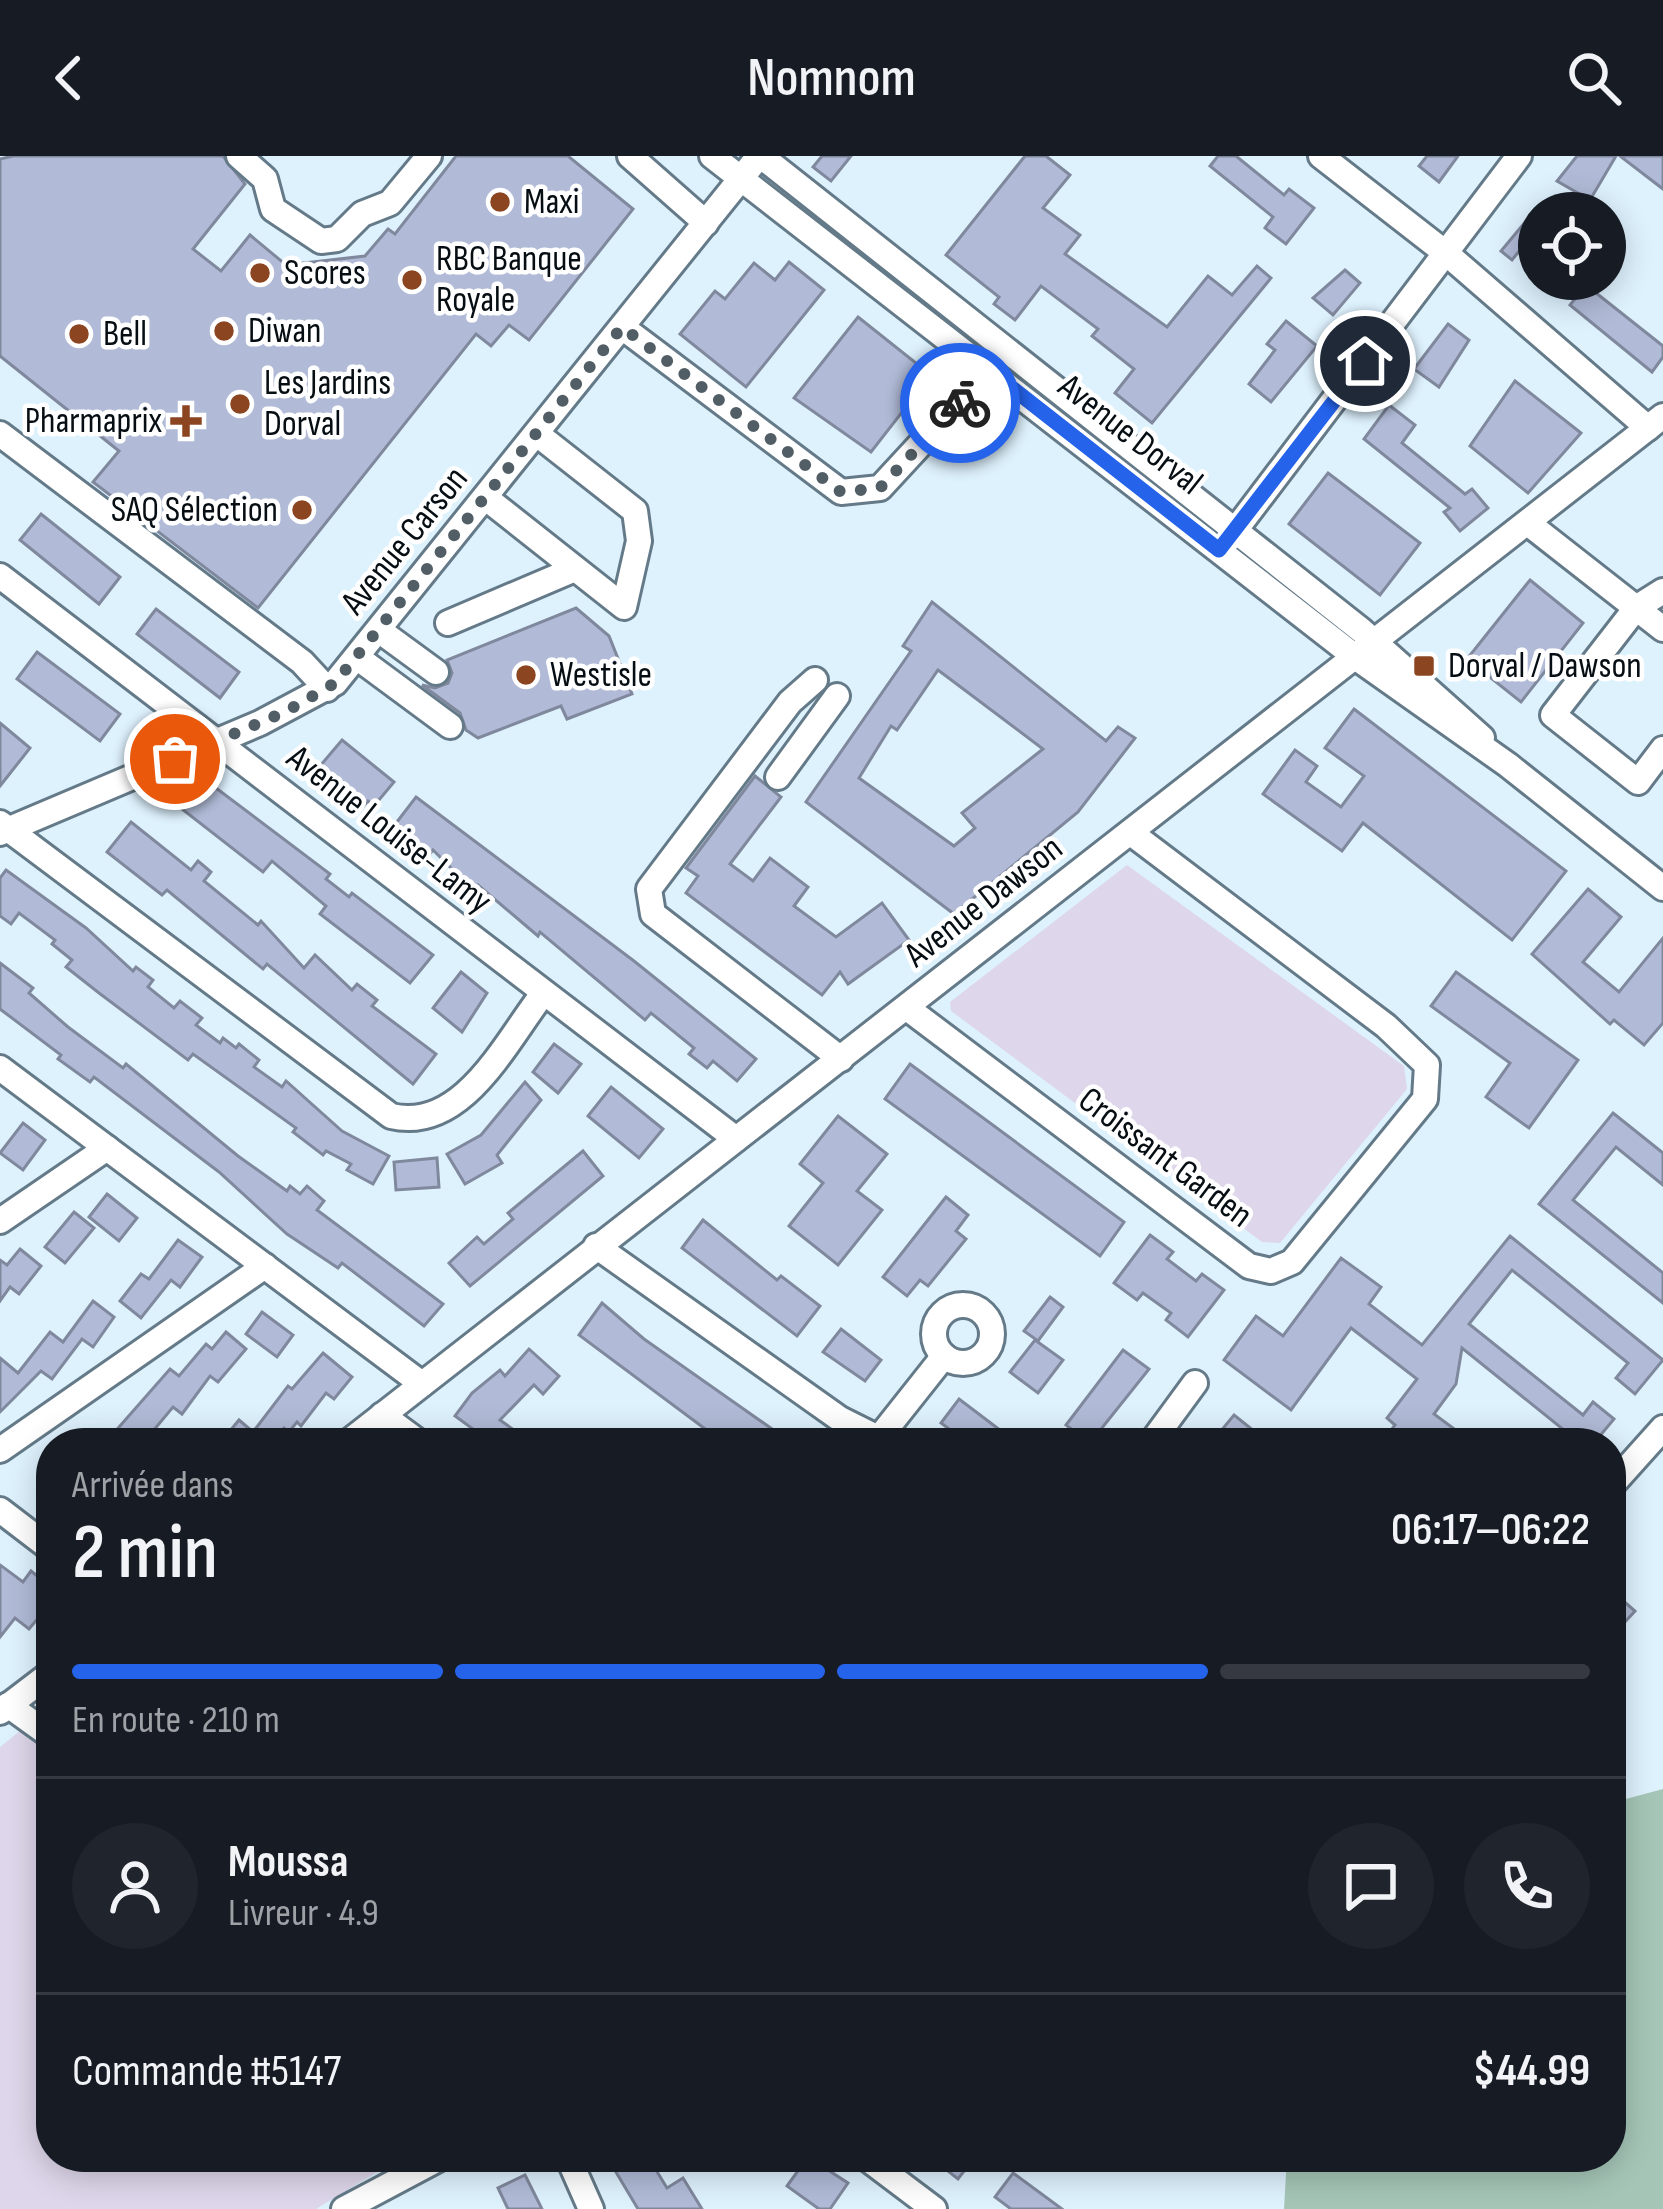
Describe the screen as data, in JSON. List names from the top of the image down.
{
  "streets": {
    "street": [
      "Avenue Dorval",
      "Avenue Carson",
      "Avenue Louise-Lamy",
      "Avenue Dawson",
      "Croissant Garden"
    ]
  },
  "crossings": [
    ["Avenue Dorval", "Avenue Carson"],
    ["Avenue Dorval", "Avenue Dawson"],
    ["Avenue Carson", "Avenue Louise-Lamy"],
    ["Avenue Louise-Lamy", "Avenue Dawson"],
    ["Avenue Dawson", "Croissant Garden"]
  ],
  "places": {
    "other": [
      "Maxi",
      "Scores",
      "RBC Banque Royale",
      "Diwan",
      "Bell",
      "Les Jardins Dorval",
      "SAQ Sélection",
      "Westisle"
    ],
    "health": ["Pharmaprix"],
    "transit": ["Dorval / Dawson"]
  },
  "page": {
    "header": "Nomnom",
    "heading": ["2 min", "Arrivée dans", "06:17–06:22"],
    "panel": [
      "Moussa",
      "Livreur · 4.9",
      "Commande #5147",
      "$44.99"
    ],
    "bar": "En route · 210 m"
  }
}
